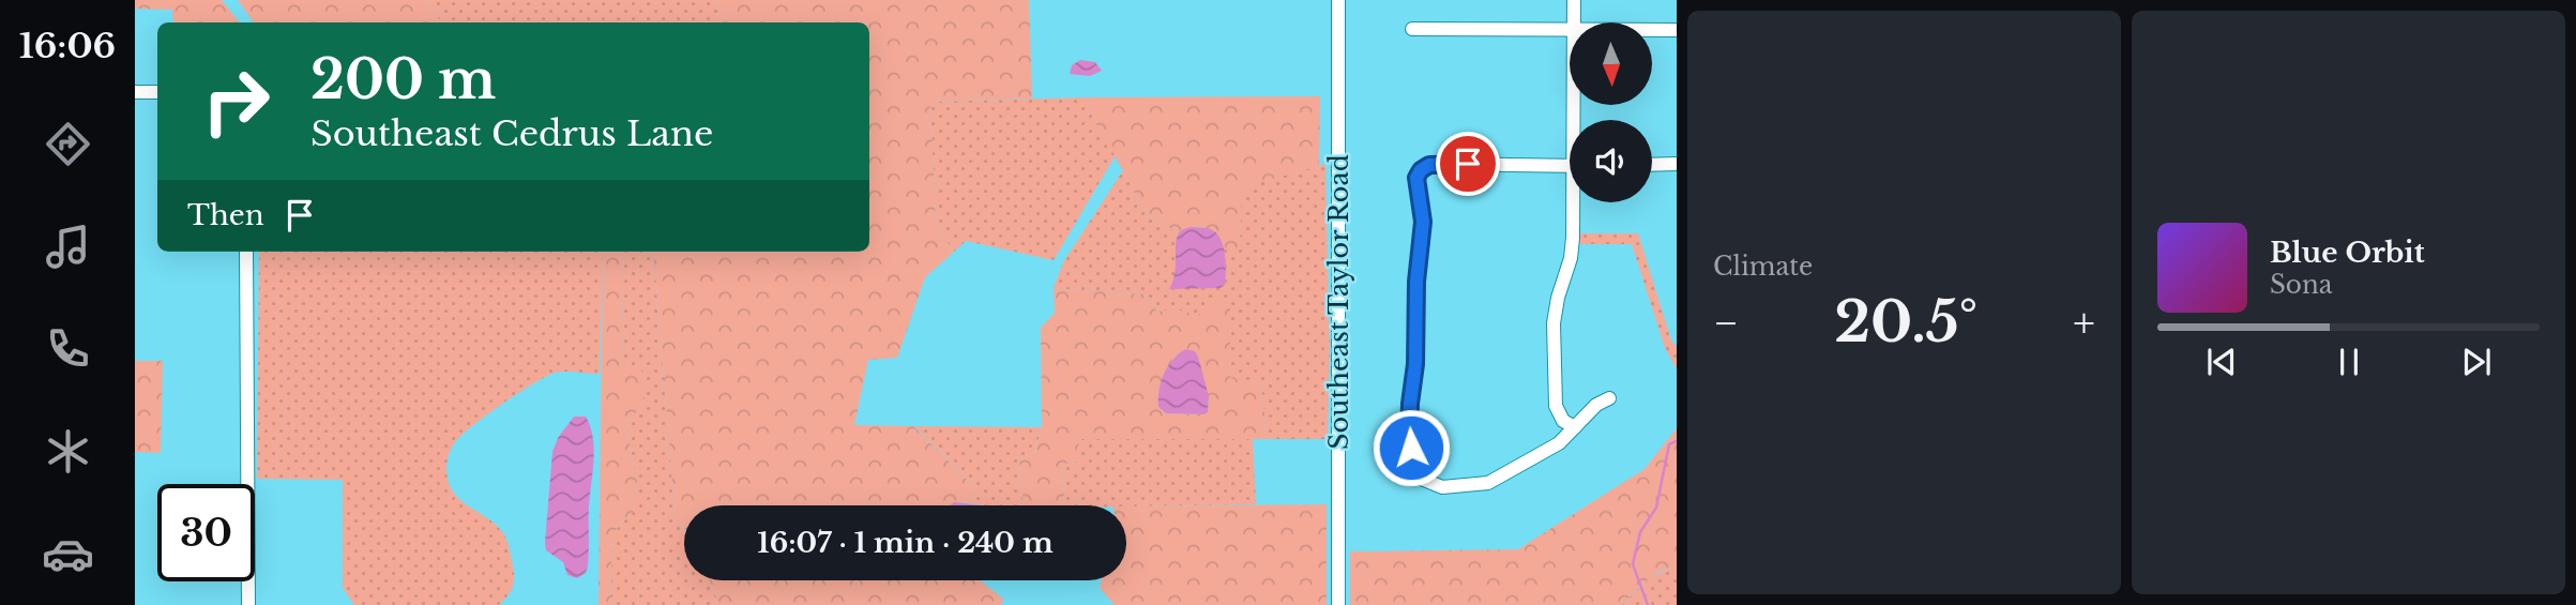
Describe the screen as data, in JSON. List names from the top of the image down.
{
  "streets": {
    "street": ["Southeast Taylor Road"]
  },
  "north": "bottom",
  "page": {
    "tabs": "16:06",
    "tile": "Climate",
    "turn": ["200 m", "Southeast Cedrus Lane"],
    "then": "Then",
    "song": ["Blue Orbit", "Sona"],
    "heat": ["−", "20.5°", "+"],
    "limit": "30",
    "trip": "16:07 · 1 min · 240 m"
  }
}
